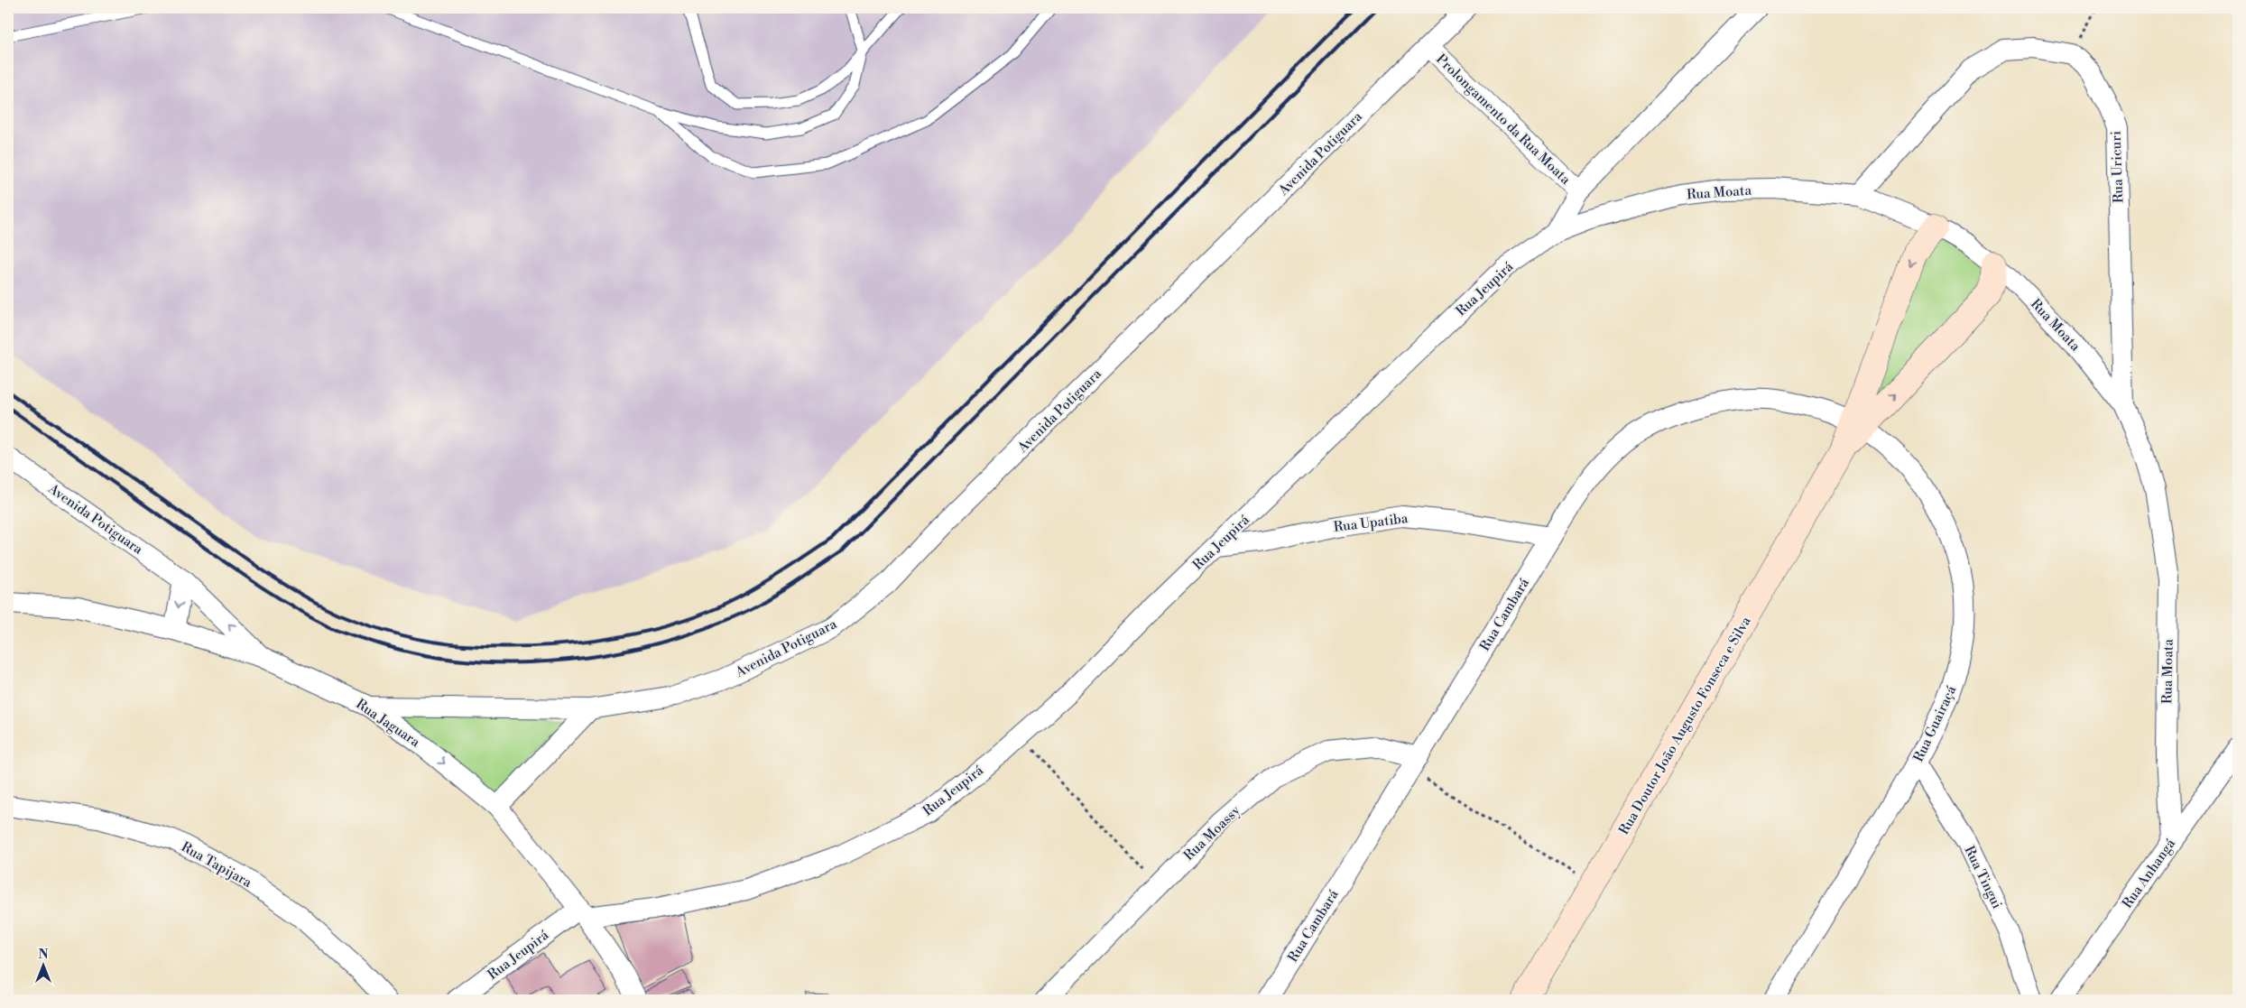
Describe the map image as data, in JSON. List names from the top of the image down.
{
  "streets": {
    "street": [
      "Prolongamento da Rua Moata",
      "Avenida Potiguara",
      "Rua Uricuri",
      "Rua Moata",
      "Rua Jeupirá",
      "Rua Upatiba",
      "Rua Cambará",
      "Rua Jaguara",
      "Rua Guairaçá",
      "Rua Doutor João Augusto Fonseca e Silva",
      "Rua Moassy",
      "Rua Tapijara",
      "Rua Anhangá",
      "Rua Tingui"
    ]
  },
  "crossings": [
    ["Prolongamento da Rua Moata", "Avenida Potiguara"],
    ["Prolongamento da Rua Moata", "Rua Jeupirá"],
    ["Avenida Potiguara", "Rua Jaguara"],
    ["Rua Uricuri", "Rua Moata"],
    ["Rua Moata", "Rua Jeupirá"],
    ["Rua Moata", "Rua Doutor João Augusto Fonseca e Silva"],
    ["Rua Moata", "Rua Anhangá"],
    ["Rua Jeupirá", "Rua Upatiba"],
    ["Rua Jeupirá", "Rua Jaguara"],
    ["Rua Upatiba", "Rua Cambará"],
    ["Rua Cambará", "Rua Guairaçá"],
    ["Rua Cambará", "Rua Doutor João Augusto Fonseca e Silva"],
    ["Rua Cambará", "Rua Moassy"],
    ["Rua Guairaçá", "Rua Doutor João Augusto Fonseca e Silva"],
    ["Rua Guairaçá", "Rua Tingui"]
  ],
  "north": "top"
}
